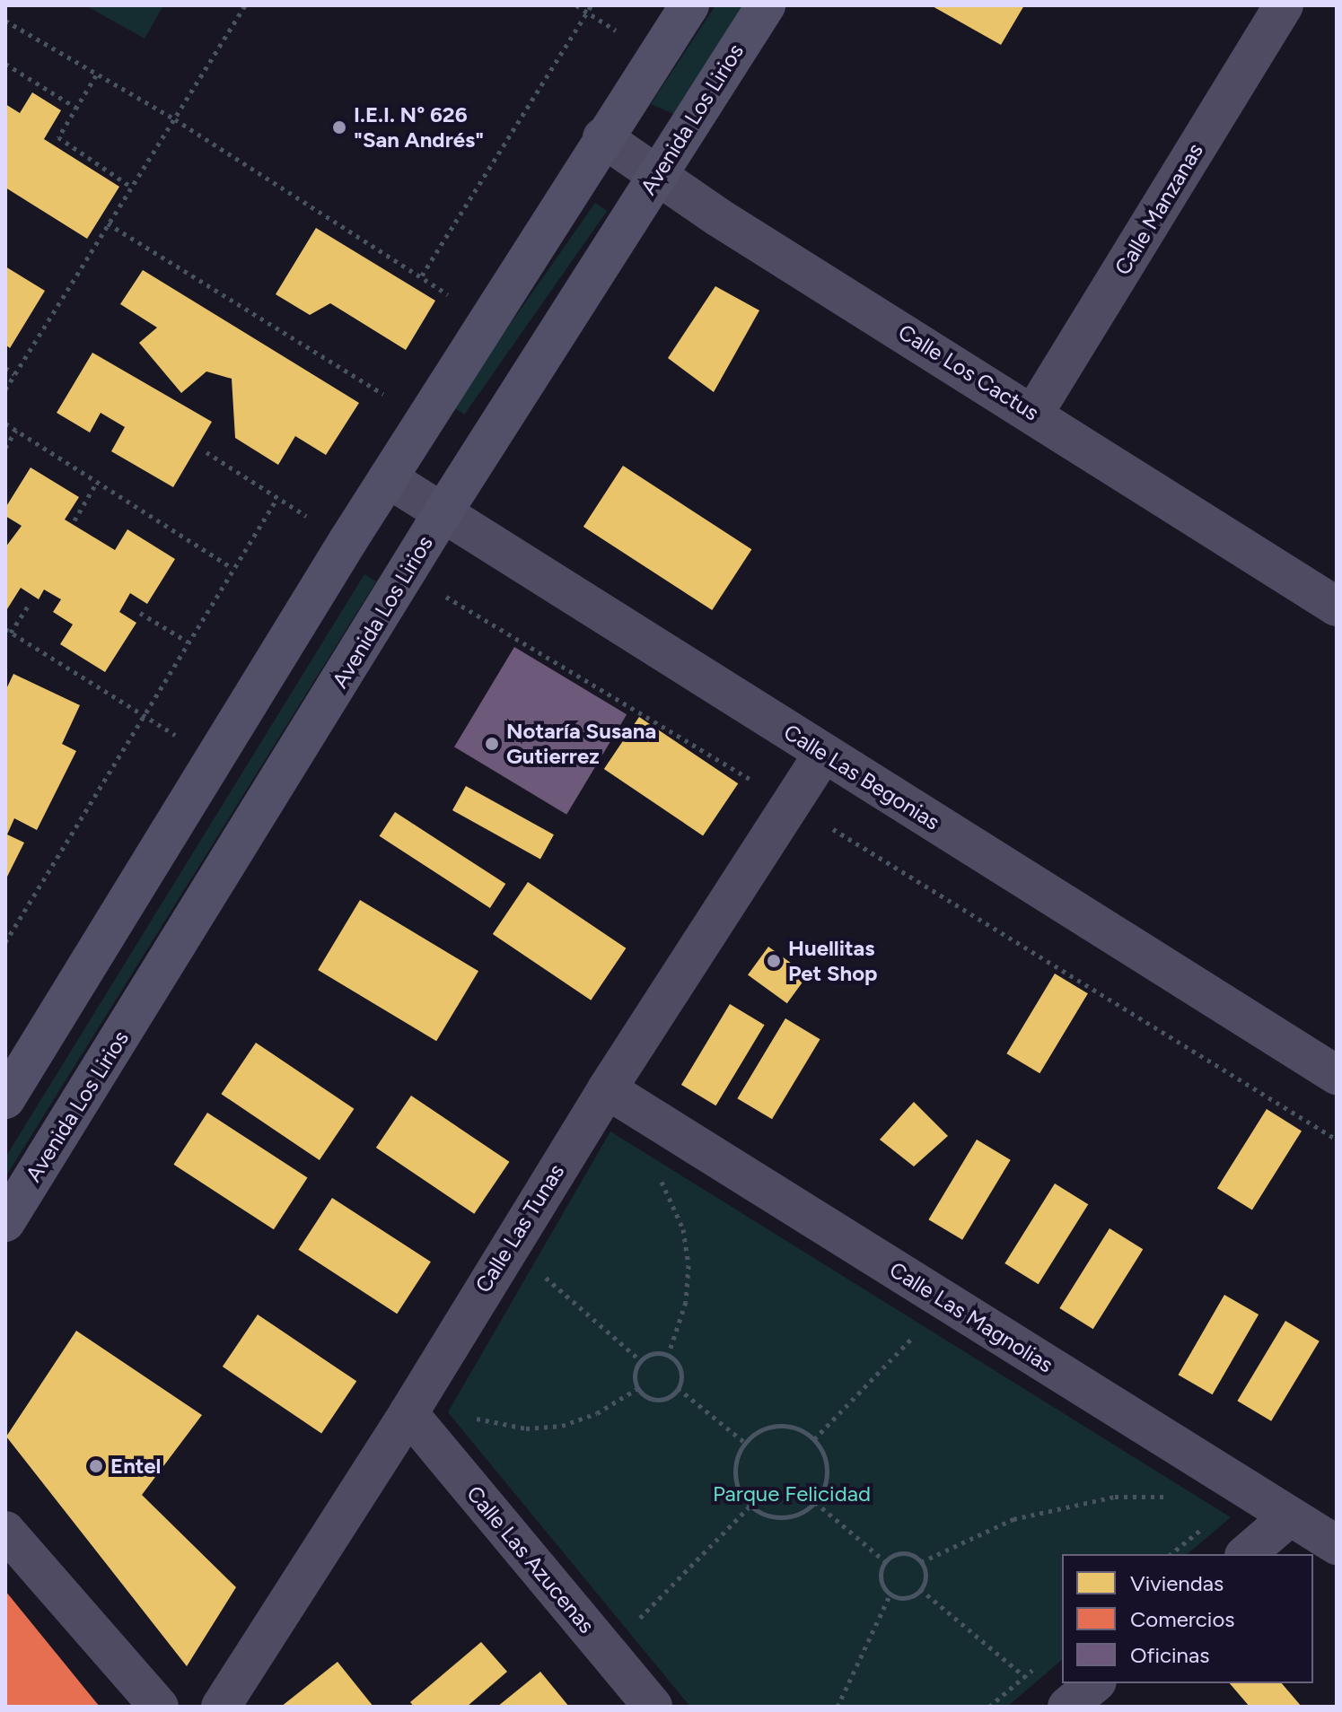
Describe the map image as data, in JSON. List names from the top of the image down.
{
  "streets": {
    "main road": ["Avenida Los Lirios"],
    "street": [
      "Calle Manzanas",
      "Calle Los Cactus",
      "Calle Las Begonias",
      "Calle Las Tunas",
      "Calle Las Magnolias",
      "Calle Las Azucenas"
    ]
  },
  "crossings": [
    ["Avenida Los Lirios", "Calle Los Cactus"],
    ["Avenida Los Lirios", "Calle Las Begonias"],
    ["Calle Manzanas", "Calle Los Cactus"],
    ["Calle Las Begonias", "Calle Las Tunas"],
    ["Calle Las Tunas", "Calle Las Magnolias"],
    ["Calle Las Tunas", "Calle Las Azucenas"]
  ],
  "parks": ["Parque Felicidad"],
  "places": [
    "I.E.I. N° 626 \"San Andrés\"",
    "Notaría Susana Gutierrez",
    "Huellitas Pet Shop",
    "Entel"
  ],
  "legend": ["Viviendas", "Comercios", "Oficinas"]
}
